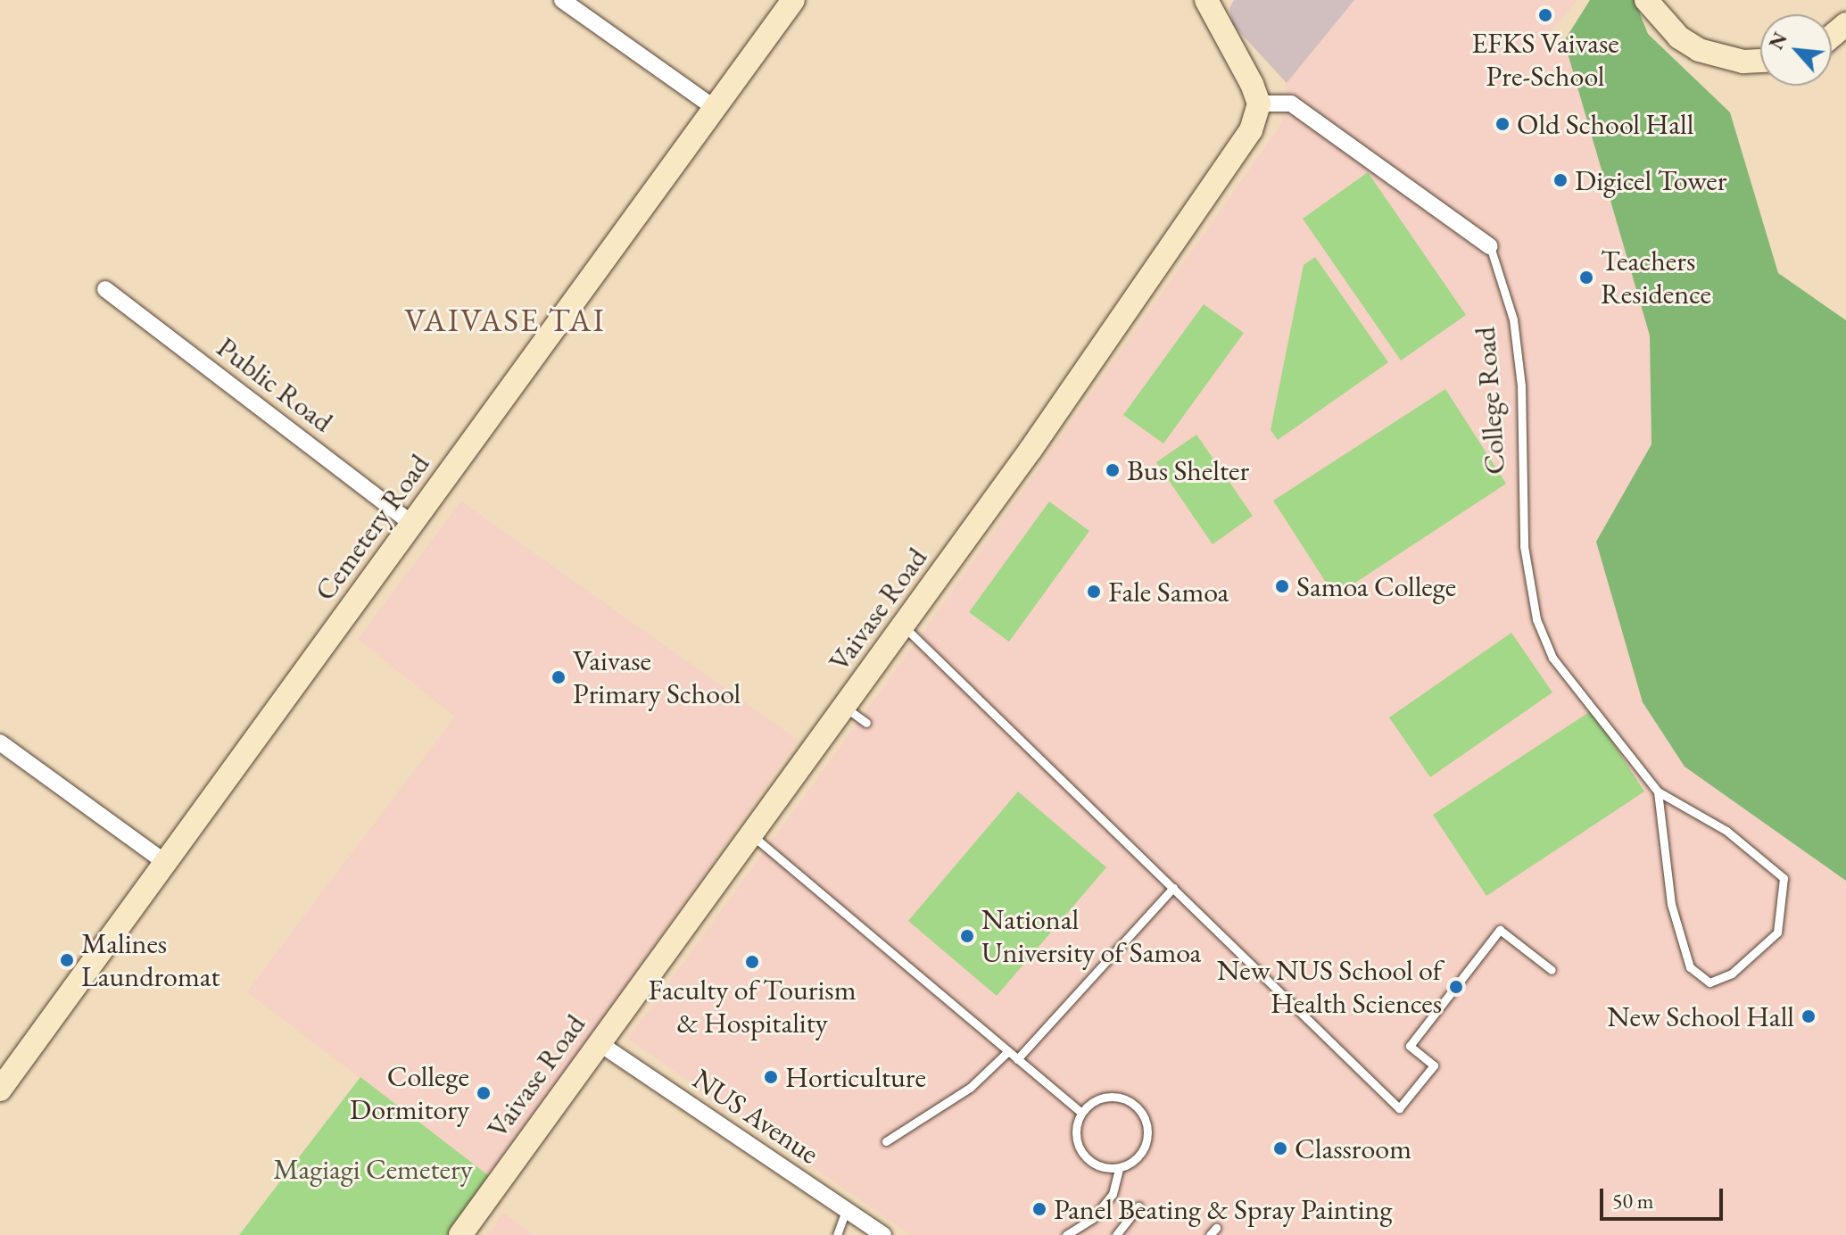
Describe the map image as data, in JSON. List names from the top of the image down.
{
  "streets": {
    "street": [
      "Public Road",
      "College Road",
      "Cemetery Road",
      "Vaivase Road",
      "NUS Avenue"
    ]
  },
  "crossings": [
    ["Public Road", "Cemetery Road"],
    ["College Road", "Vaivase Road"],
    ["Vaivase Road", "NUS Avenue"]
  ],
  "districts": ["VAIVASE TAI"],
  "parks": ["Magiagi Cemetery"],
  "places": [
    "EFKS Vaivase Pre-School",
    "Old School Hall",
    "Digicel Tower",
    "Teachers Residence",
    "Bus Shelter",
    "Samoa College",
    "Fale Samoa",
    "Vaivase Primary School",
    "National University of Samoa",
    "Malines Laundromat",
    "Faculty of Tourism & Hospitality",
    "New NUS School of Health Sciences",
    "New School Hall",
    "Horticulture",
    "College Dormitory",
    "Classroom",
    "Panel Beating & Spray Painting"
  ],
  "scale_bar": "50 m",
  "north": "top left"
}
